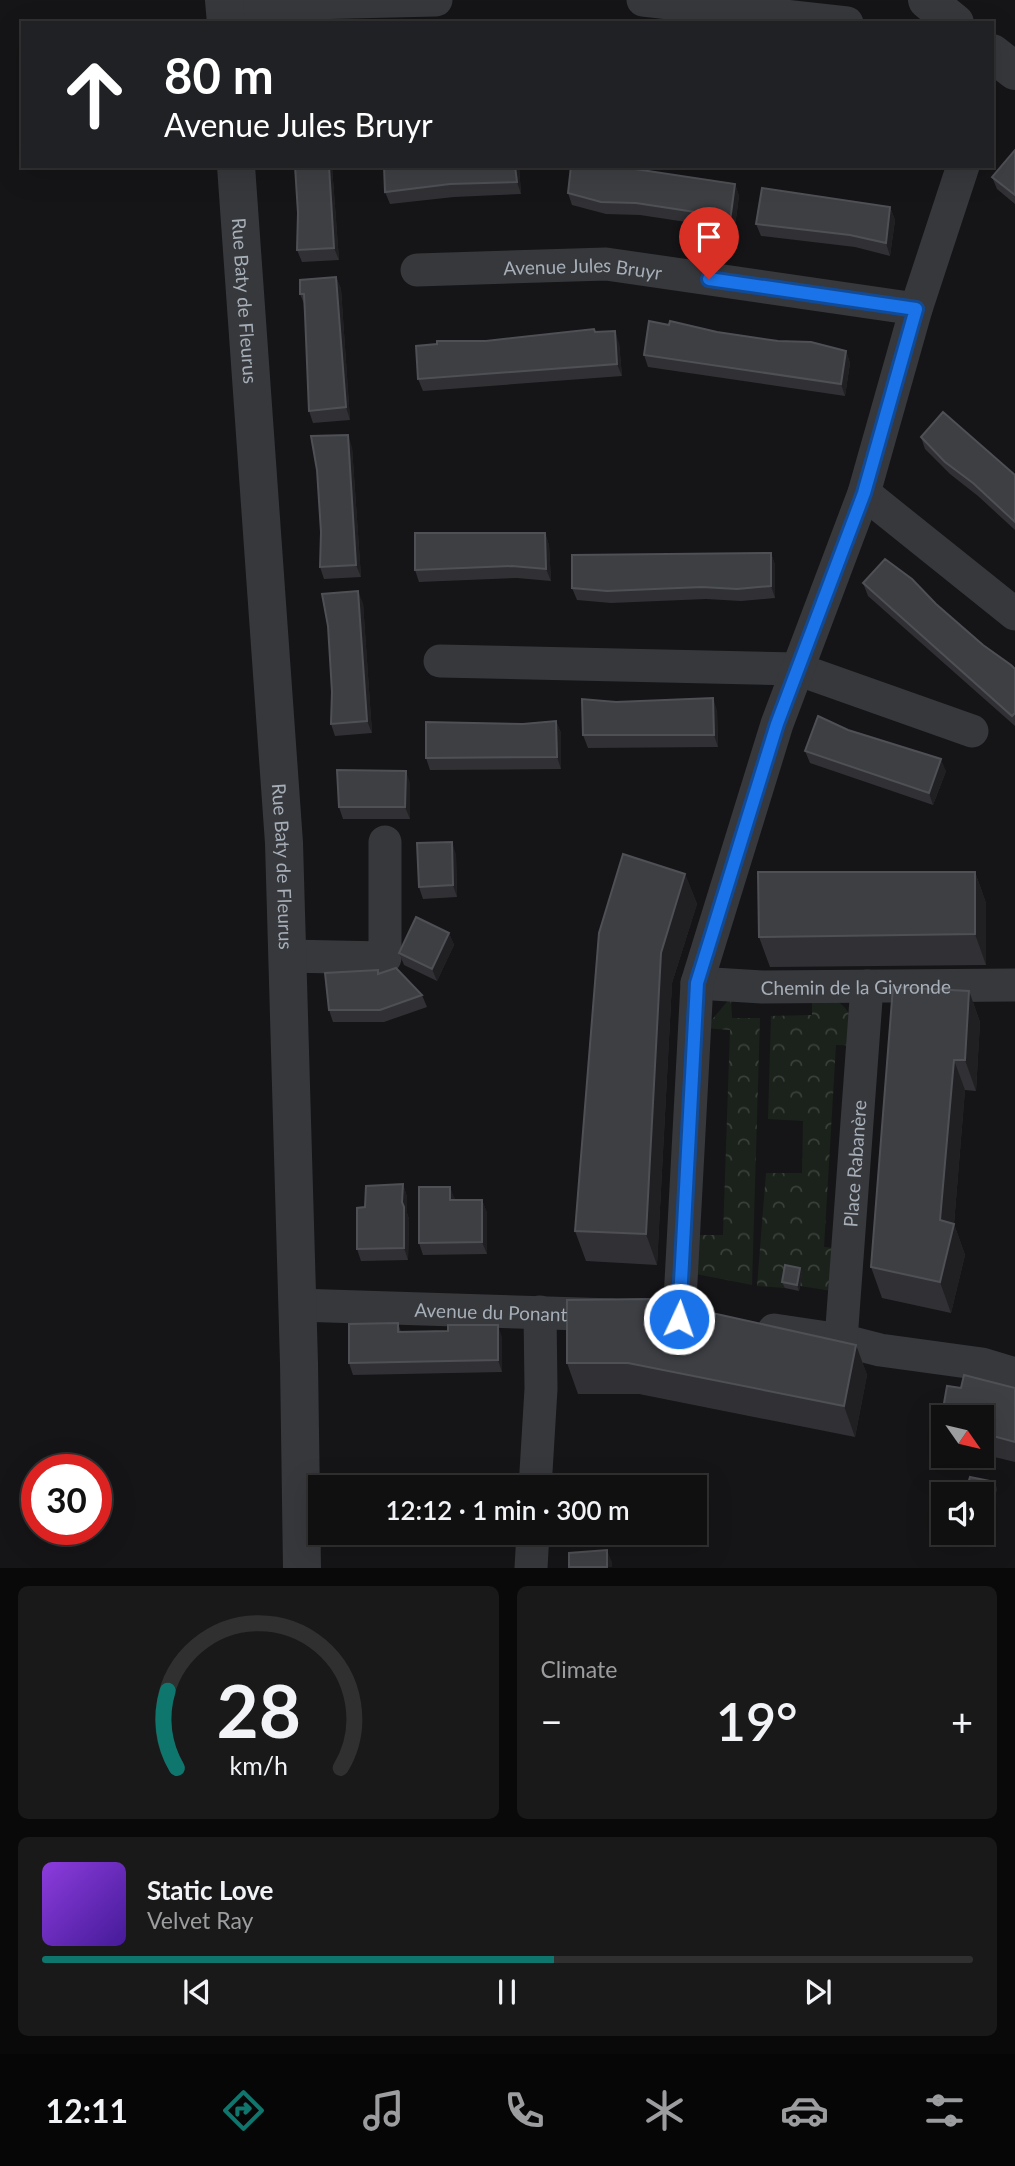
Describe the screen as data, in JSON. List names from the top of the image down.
{
  "streets": {
    "street": [
      "Avenue Jules Bruyr",
      "Rue Baty de Fleurus",
      "Chemin de la Givronde",
      "Place Rabanère",
      "Avenue du Ponant"
    ]
  },
  "crossings": [
    ["Rue Baty de Fleurus", "Avenue du Ponant"],
    ["Chemin de la Givronde", "Place Rabanère"],
    ["Place Rabanère", "Avenue du Ponant"]
  ],
  "north": "bottom right",
  "page": {
    "turn": ["80 m", "Avenue Jules Bruyr"],
    "limit": "30",
    "trip": "12:12 · 1 min · 300 m",
    "tile": "Climate",
    "heat": ["−", "19°", "+"],
    "song": ["Static Love", "Velvet Ray"],
    "tabs": "12:11",
    "gauge": ["28", "km/h"]
  }
}
